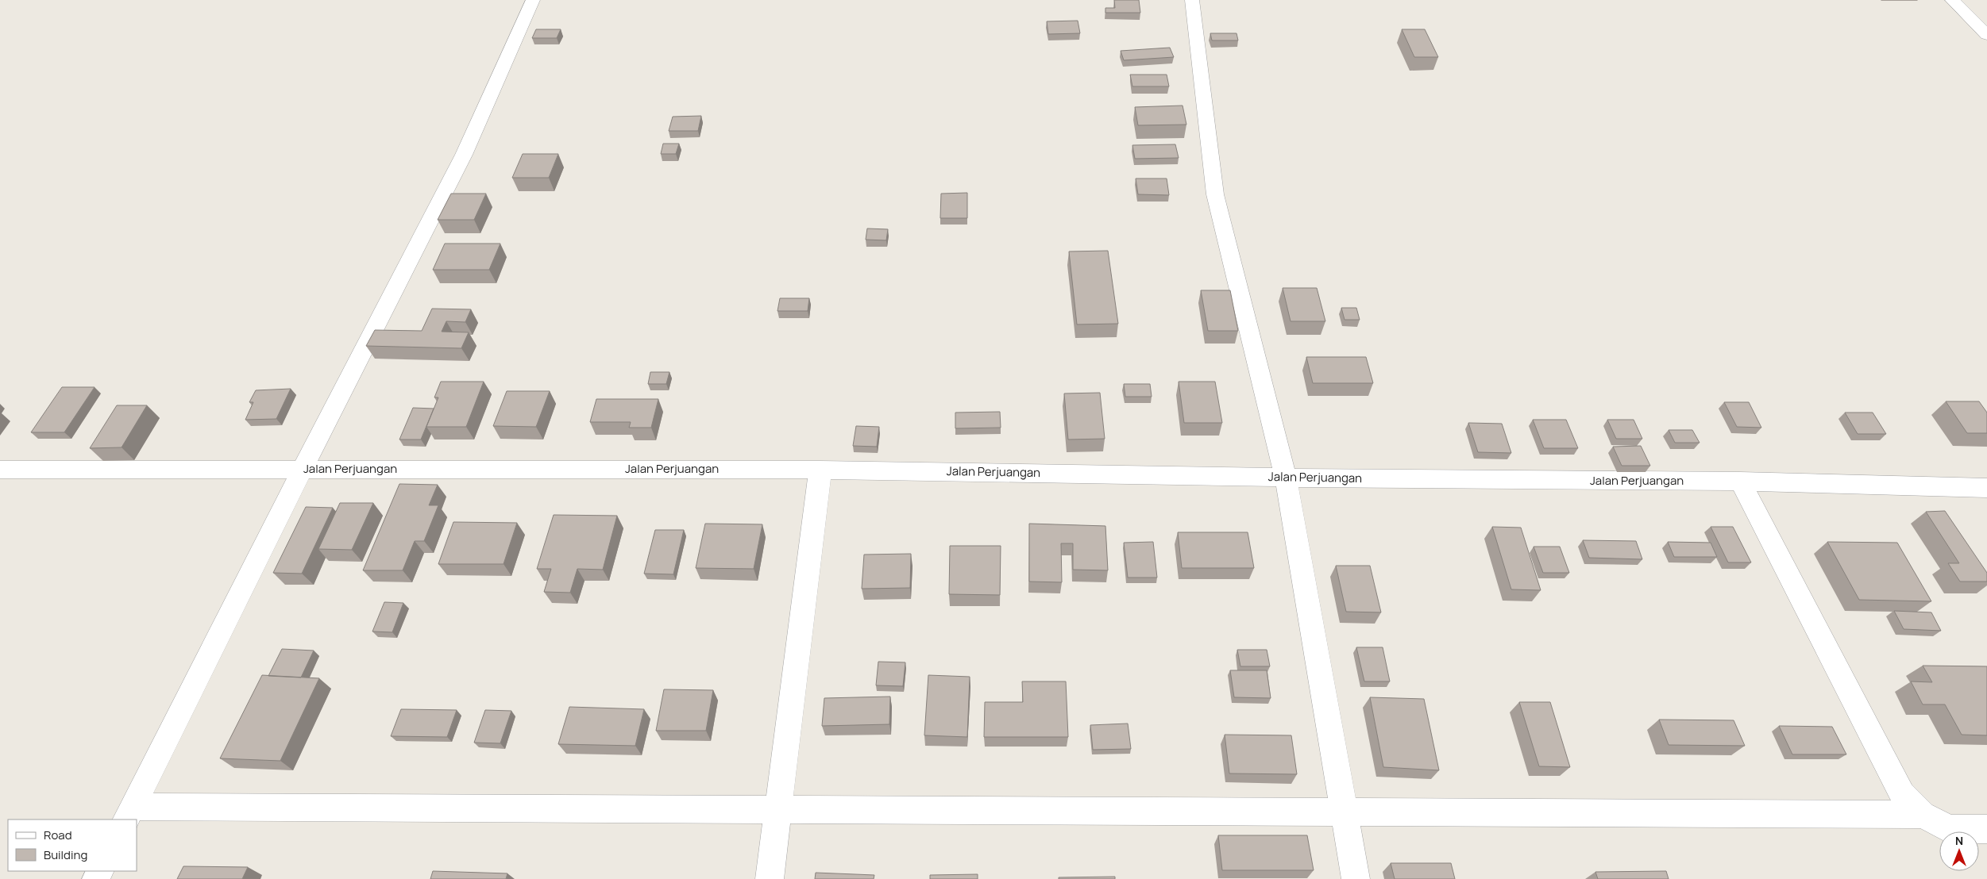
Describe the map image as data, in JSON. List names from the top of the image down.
{
  "streets": {
    "street": ["Jalan Perjuangan"]
  },
  "legend": ["Road", "Building"],
  "north": "top"
}
